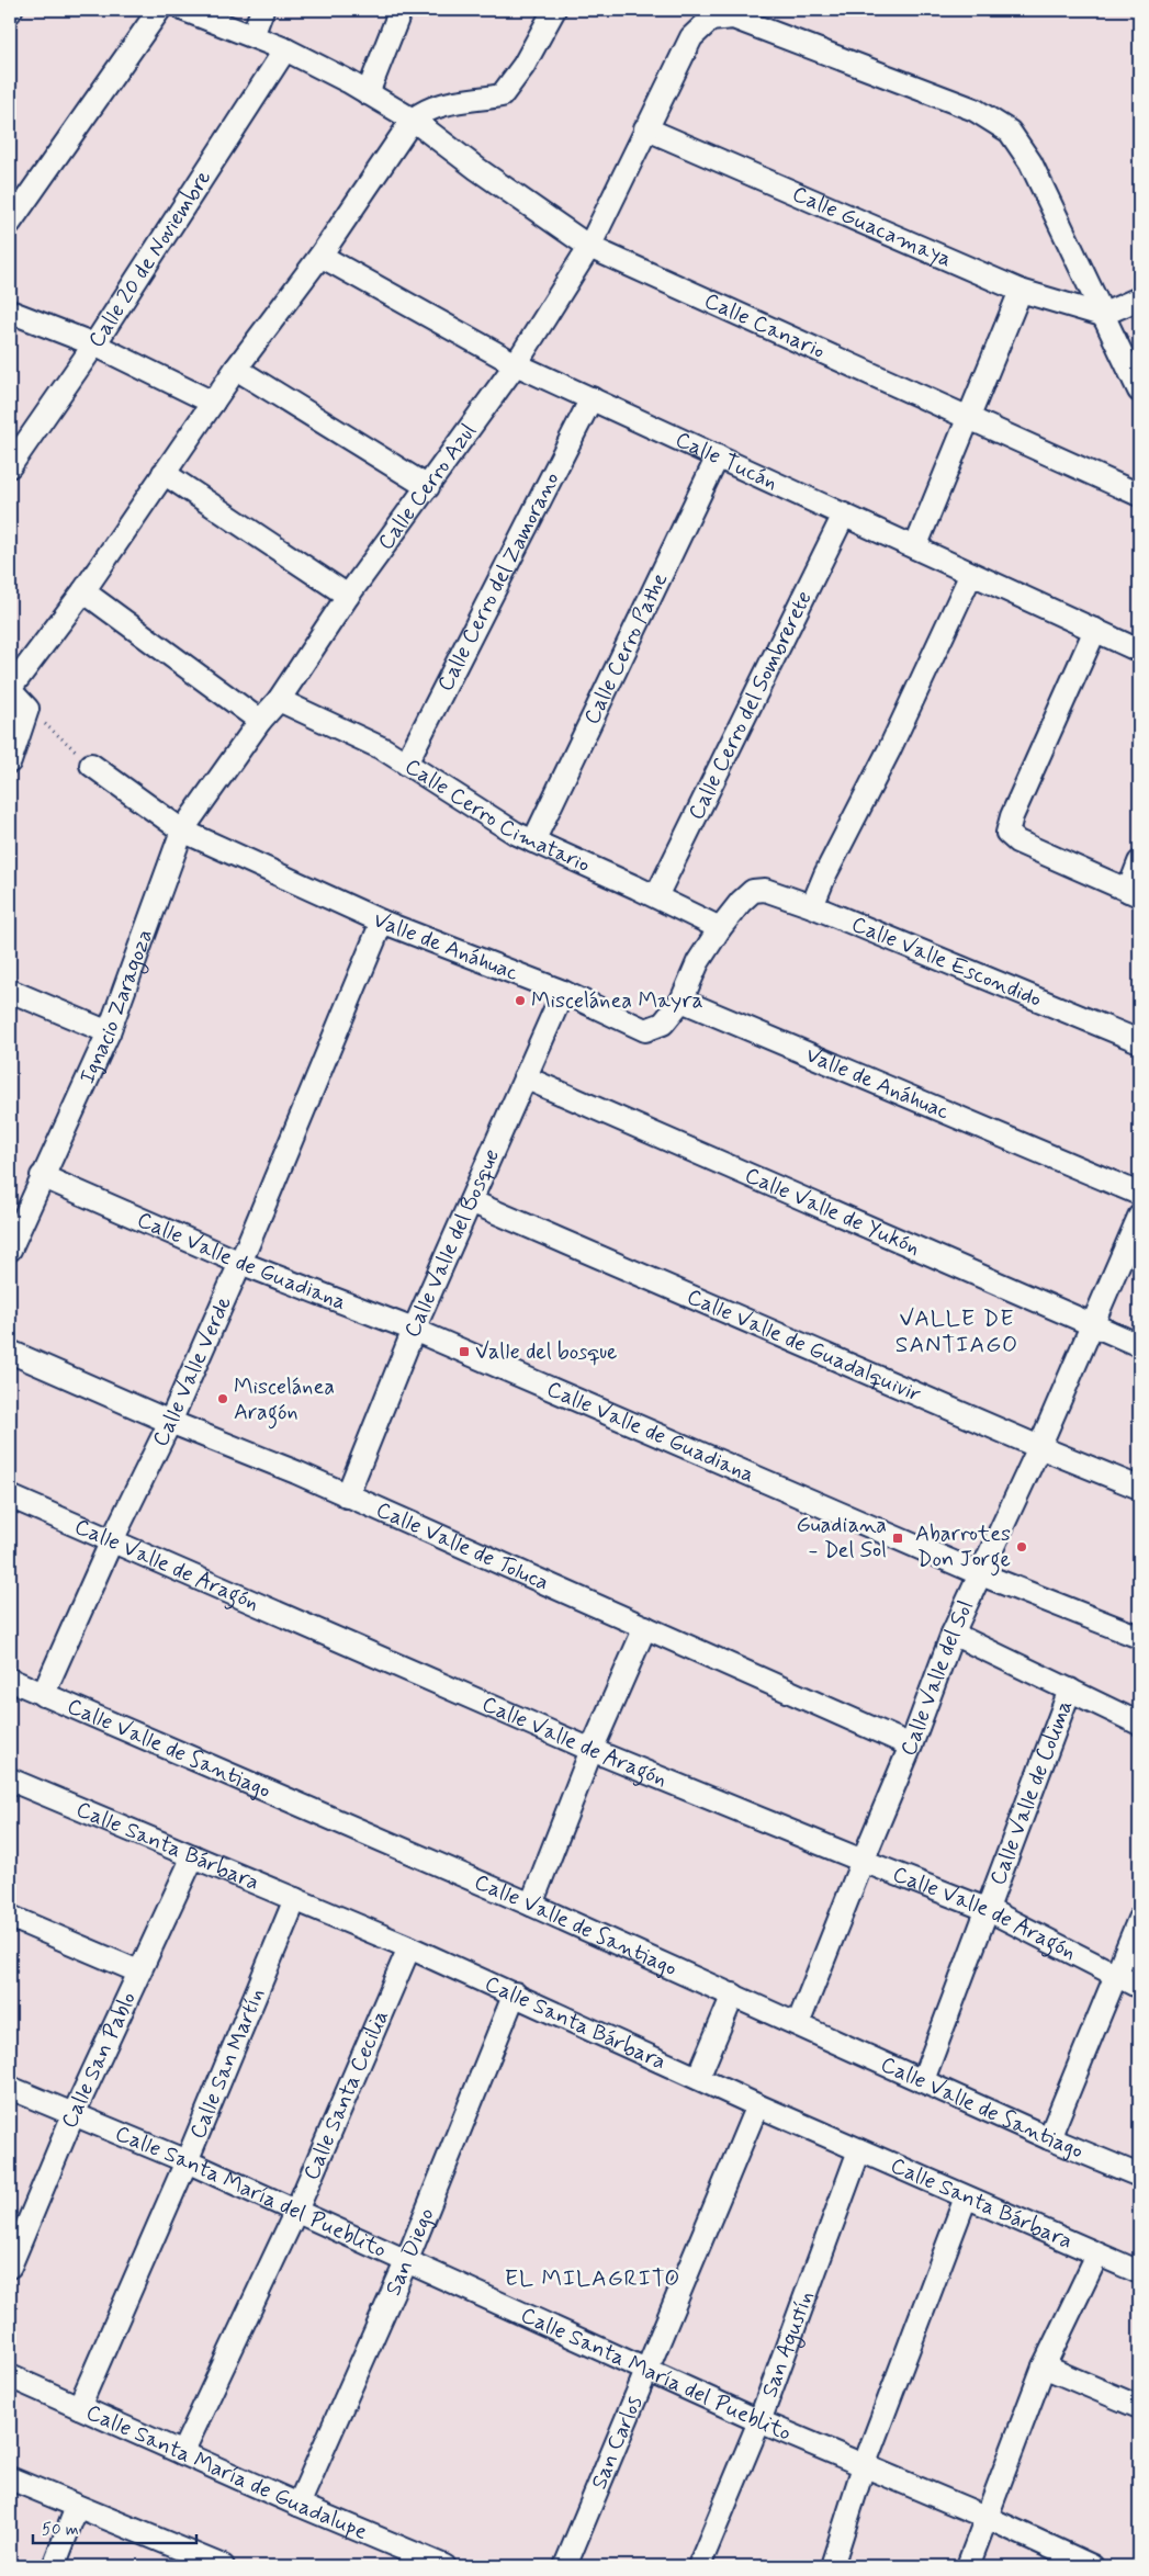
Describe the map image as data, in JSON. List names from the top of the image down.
{
  "streets": {
    "street": [
      "Calle Guacamaya",
      "Calle 20 de Noviembre",
      "Calle Canario",
      "Calle Tucán",
      "Calle Cerro Azul",
      "Calle Cerro del Zamorano",
      "Calle Cerro Pathe",
      "Calle Cerro del Sombrerete",
      "Calle Cerro Cimatario",
      "Valle de Anáhuac",
      "Calle Valle Escondido",
      "Ignacio Zaragoza",
      "Calle Valle de Yukón",
      "Calle Valle del Bosque",
      "Calle Valle de Guadiana",
      "Calle Valle de Guadalquivir",
      "Calle Valle Verde",
      "Calle Valle de Toluca",
      "Calle Valle de Aragón",
      "Calle Valle del Sol",
      "Calle Valle de Santiago",
      "Calle Valle de Colima",
      "Calle Santa Bárbara",
      "Calle San Pablo",
      "Calle San Martín",
      "Calle Santa Cecilia",
      "Calle Santa María del Pueblito",
      "San Diego",
      "San Agustín",
      "San Carlos",
      "Calle Santa María de Guadalupe"
    ]
  },
  "crossings": [
    ["Calle Guacamaya", "Calle Cerro Azul"],
    ["Calle 20 de Noviembre", "Calle Canario"],
    ["Calle Canario", "Calle Cerro Azul"],
    ["Calle Tucán", "Calle Cerro Azul"],
    ["Calle Tucán", "Calle Cerro del Zamorano"],
    ["Calle Tucán", "Calle Cerro Pathe"],
    ["Calle Tucán", "Calle Cerro del Sombrerete"],
    ["Calle Cerro Azul", "Calle Cerro Cimatario"],
    ["Calle Cerro Azul", "Valle de Anáhuac"],
    ["Calle Cerro Azul", "Ignacio Zaragoza"],
    ["Calle Cerro del Zamorano", "Calle Cerro Cimatario"],
    ["Calle Cerro Pathe", "Calle Cerro Cimatario"],
    ["Calle Cerro del Sombrerete", "Calle Cerro Cimatario"],
    ["Calle Cerro Cimatario", "Calle Valle Escondido"],
    ["Valle de Anáhuac", "Ignacio Zaragoza"],
    ["Valle de Anáhuac", "Calle Valle del Bosque"],
    ["Valle de Anáhuac", "Calle Valle Verde"],
    ["Ignacio Zaragoza", "Calle Valle de Guadiana"],
    ["Calle Valle de Yukón", "Calle Valle del Bosque"],
    ["Calle Valle de Yukón", "Calle Valle del Sol"],
    ["Calle Valle del Bosque", "Calle Valle de Guadiana"],
    ["Calle Valle del Bosque", "Calle Valle de Guadalquivir"],
    ["Calle Valle del Bosque", "Calle Valle de Toluca"],
    ["Calle Valle de Guadiana", "Calle Valle Verde"],
    ["Calle Valle de Guadiana", "Calle Valle del Sol"],
    ["Calle Valle de Guadalquivir", "Calle Valle del Sol"],
    ["Calle Valle Verde", "Calle Valle de Toluca"],
    ["Calle Valle Verde", "Calle Valle de Aragón"],
    ["Calle Valle Verde", "Calle Valle de Santiago"],
    ["Calle Valle de Toluca", "Calle Valle del Sol"],
    ["Calle Valle de Aragón", "Calle Valle del Sol"],
    ["Calle Valle de Aragón", "Calle Valle de Colima"],
    ["Calle Valle del Sol", "Calle Valle de Santiago"],
    ["Calle Valle de Santiago", "Calle Valle de Colima"],
    ["Calle Santa Bárbara", "Calle San Pablo"],
    ["Calle Santa Bárbara", "Calle San Martín"],
    ["Calle Santa Bárbara", "Calle Santa Cecilia"],
    ["Calle Santa Bárbara", "San Diego"],
    ["Calle Santa Bárbara", "San Agustín"],
    ["Calle Santa Bárbara", "San Carlos"],
    ["Calle San Pablo", "Calle Santa María del Pueblito"],
    ["Calle San Martín", "Calle Santa María del Pueblito"],
    ["Calle San Martín", "Calle Santa María de Guadalupe"],
    ["Calle Santa Cecilia", "Calle Santa María del Pueblito"],
    ["Calle Santa Cecilia", "Calle Santa María de Guadalupe"],
    ["Calle Santa María del Pueblito", "San Diego"],
    ["Calle Santa María del Pueblito", "San Agustín"],
    ["Calle Santa María del Pueblito", "San Carlos"],
    ["San Diego", "Calle Santa María de Guadalupe"]
  ],
  "districts": ["VALLE DE SANTIAGO", "EL MILAGRITO"],
  "places": {
    "other": ["Miscelánea Mayra", "Miscelánea Aragón", "Abarrotes Don Jorge"],
    "transit": ["Valle del bosque", "Guadiana - Del Sol"]
  },
  "scale_bar": "50 m"
}
